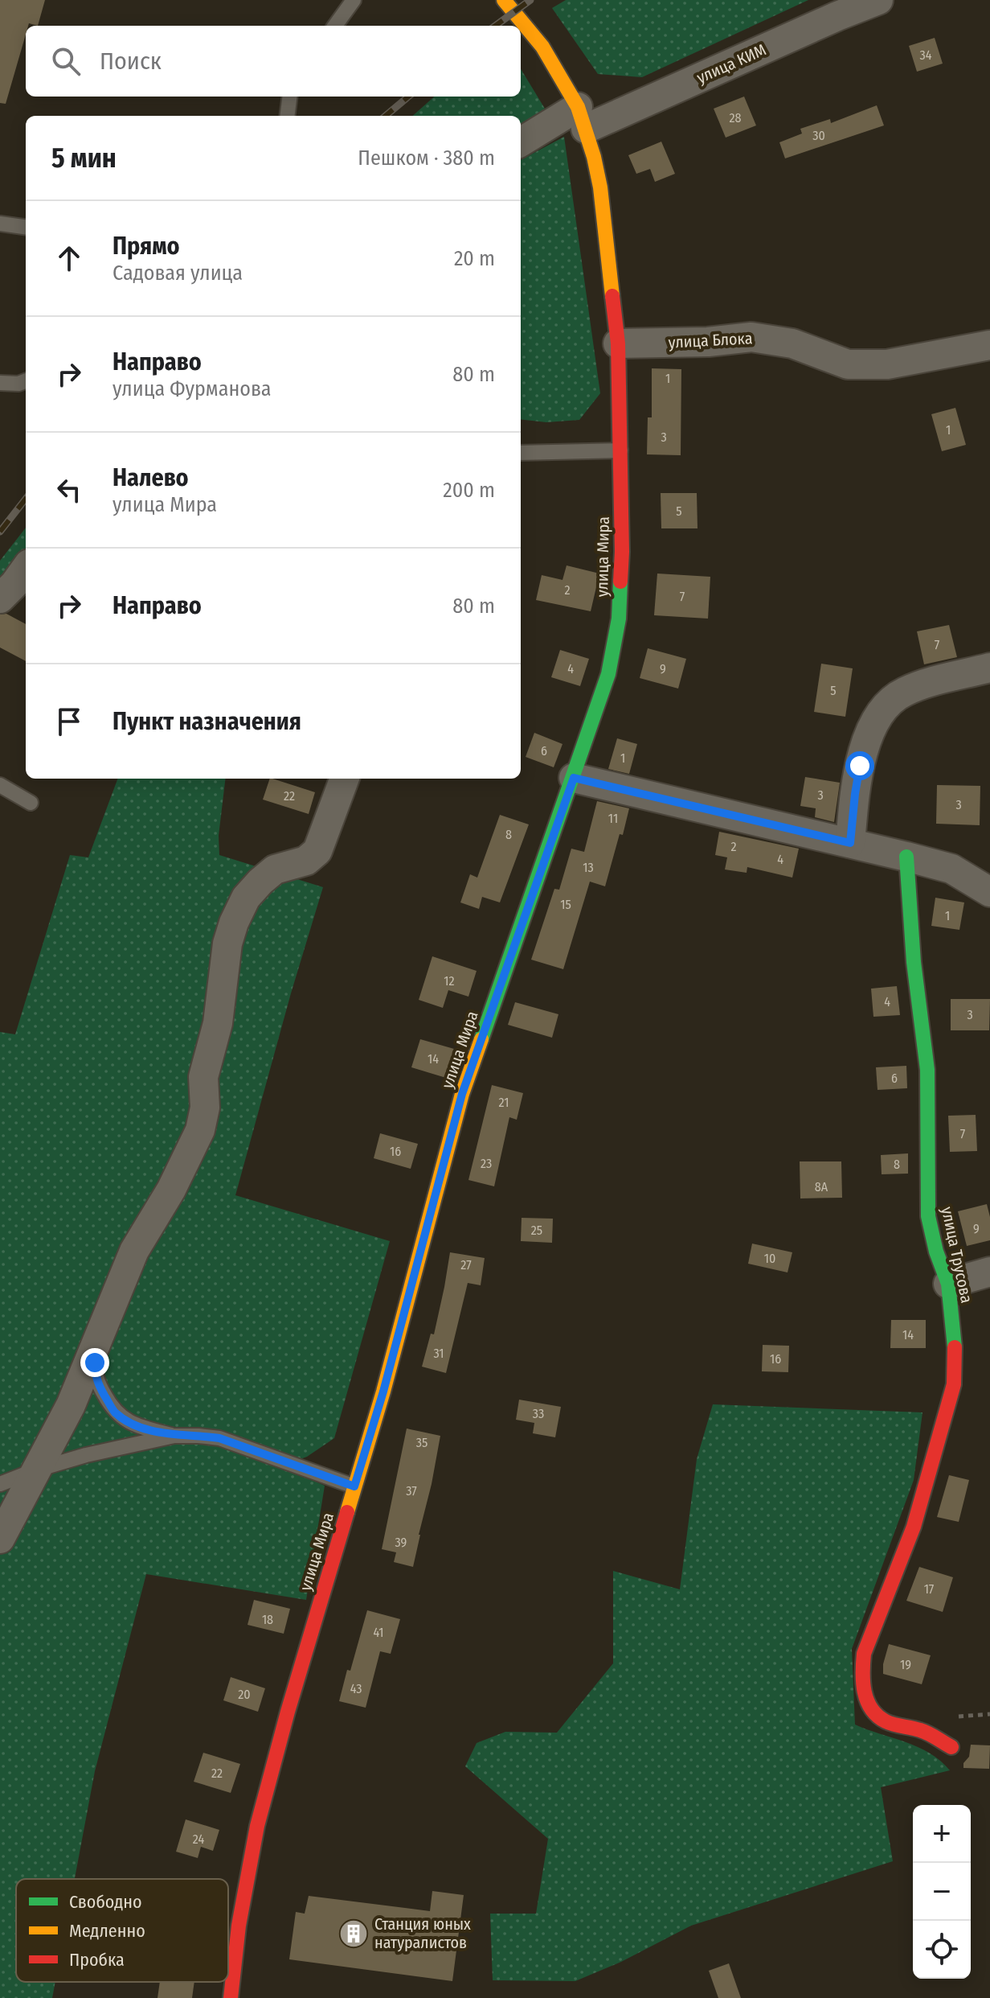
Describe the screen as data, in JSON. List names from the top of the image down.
{
  "streets": {
    "street": [
      "улица КИМ",
      "улица Блока",
      "улица Мира",
      "улица Трусова"
    ]
  },
  "crossings": [
    ["улица КИМ", "улица Мира"],
    ["улица Блока", "улица Мира"]
  ],
  "places": {
    "building": ["Станция юных натуралистов"]
  },
  "house_numbers": [
    "34",
    "28",
    "30",
    "1",
    "1",
    "3",
    "5",
    "2",
    "7",
    "7",
    "4",
    "9",
    "5",
    "6",
    "1",
    "3",
    "22",
    "3",
    "11",
    "8",
    "2",
    "4",
    "13",
    "15",
    "1",
    "12",
    "4",
    "3",
    "14",
    "6",
    "21",
    "7",
    "16",
    "23",
    "8",
    "8А",
    "9",
    "25",
    "10",
    "27",
    "14",
    "31",
    "16",
    "33",
    "35",
    "37",
    "39",
    "17",
    "18",
    "41",
    "19",
    "43",
    "20",
    "22",
    "24"
  ],
  "legend": ["Свободно", "Медленно", "Пробка"],
  "page": {
    "search": "Поиск",
    "heading": ["5 мин", "Пешком · 380 m"],
    "list": [
      ["Прямо", "Садовая улица", "20 m"],
      ["Направо", "улица Фурманова", "80 m"],
      ["Налево", "улица Мира", "200 m"],
      ["Направо", "80 m"],
      "Пункт назначения"
    ],
    "map_buttons": ["+", "−"]
  }
}
